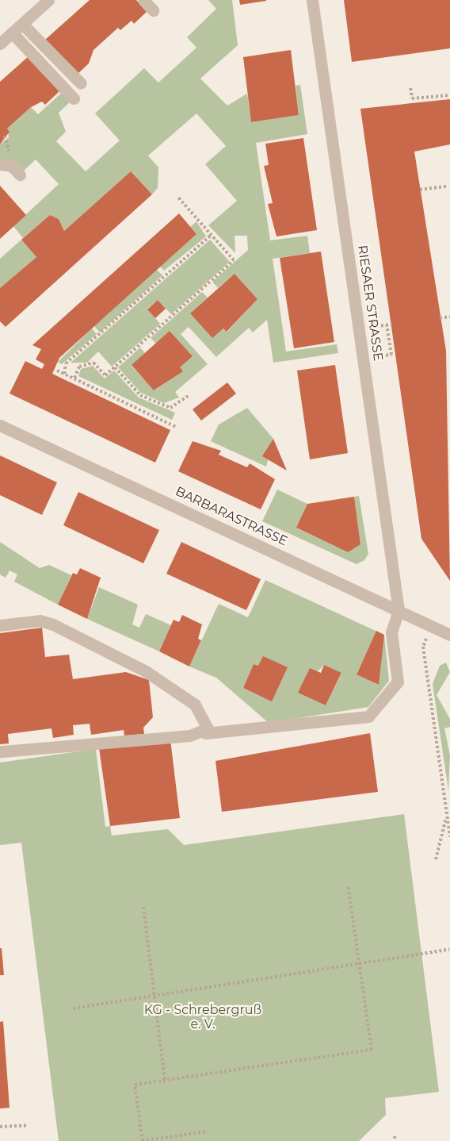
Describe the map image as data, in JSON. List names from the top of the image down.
{
  "streets": {
    "street": ["RIESAER STRASSE", "BARBARASTRASSE"]
  },
  "crossings": [
    ["RIESAER STRASSE", "BARBARASTRASSE"]
  ],
  "parks": ["KG - Schrebergruß e. V."]
}
